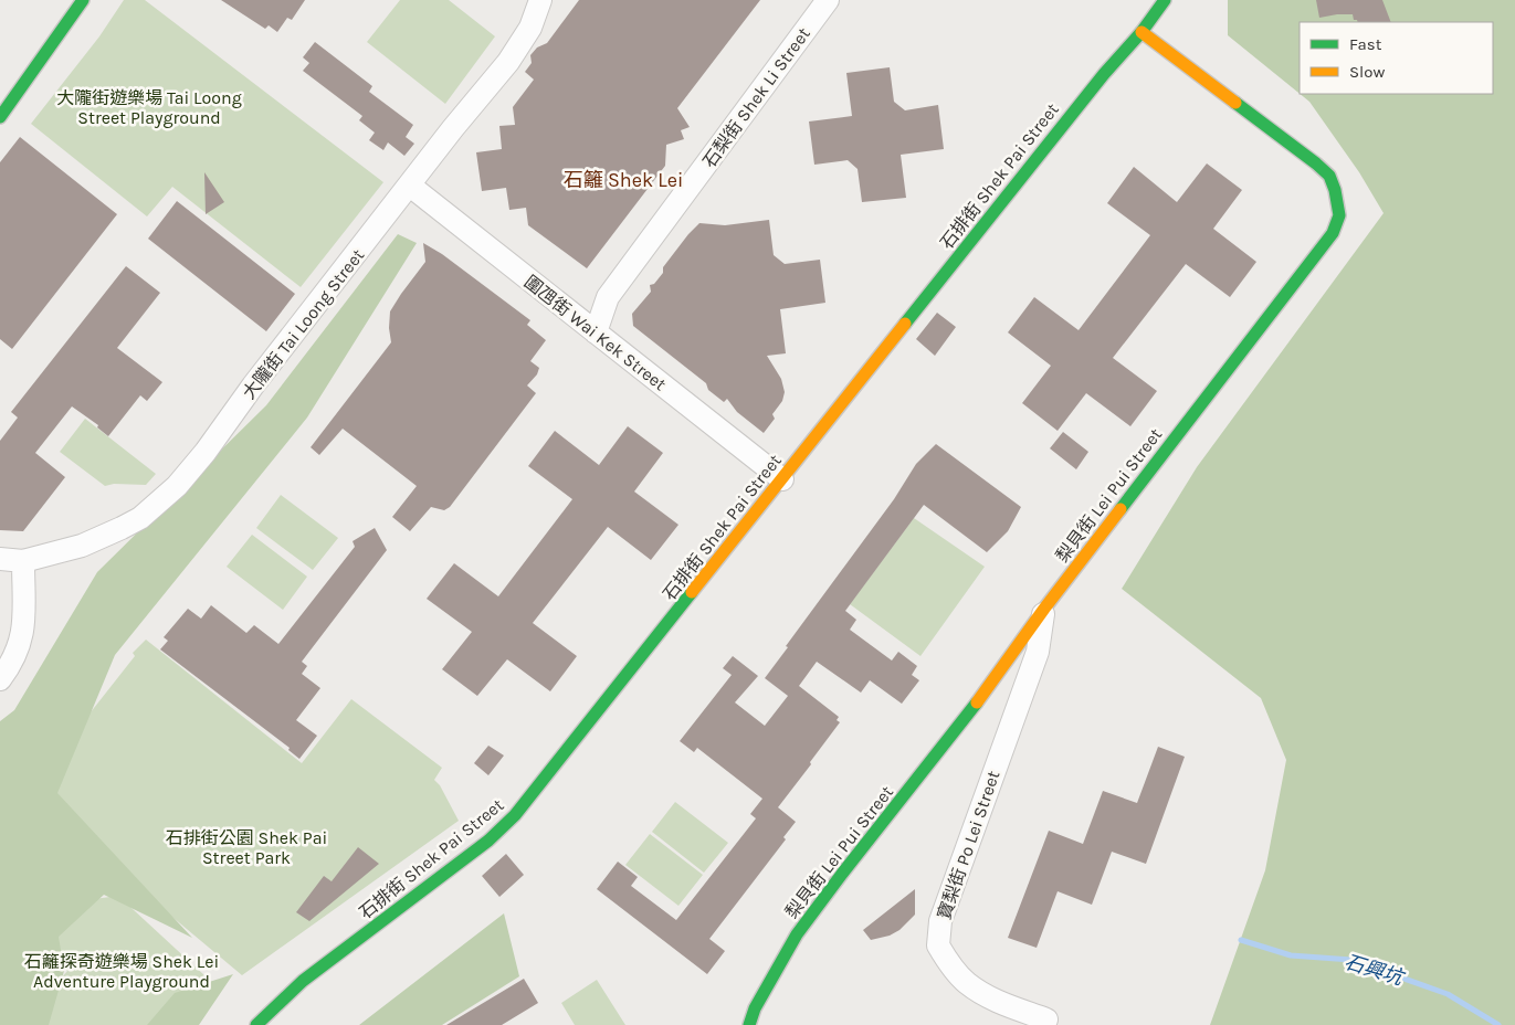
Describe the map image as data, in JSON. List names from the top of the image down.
{
  "streets": {
    "street": [
      "石梨街 Shek Li Street",
      "石排街 Shek Pai Street",
      "大隴街 Tai Loong Street",
      "圍乪街 Wai Kek Street",
      "梨貝街 Lei Pui Street",
      "寶梨街 Po Lei Street"
    ]
  },
  "crossings": [
    ["石梨街 Shek Li Street", "圍乪街 Wai Kek Street"],
    ["石排街 Shek Pai Street", "圍乪街 Wai Kek Street"],
    ["石排街 Shek Pai Street", "梨貝街 Lei Pui Street"],
    ["大隴街 Tai Loong Street", "圍乪街 Wai Kek Street"],
    ["梨貝街 Lei Pui Street", "寶梨街 Po Lei Street"]
  ],
  "districts": ["石籬 Shek Lei"],
  "water": ["石興坑"],
  "parks": ["大隴街遊樂場 Tai Loong Street Playground", "石排街公園 Shek Pai Street Park", "石籬探奇遊樂場 Shek Lei Adventure Playground"],
  "legend": ["Fast", "Slow"]
}
